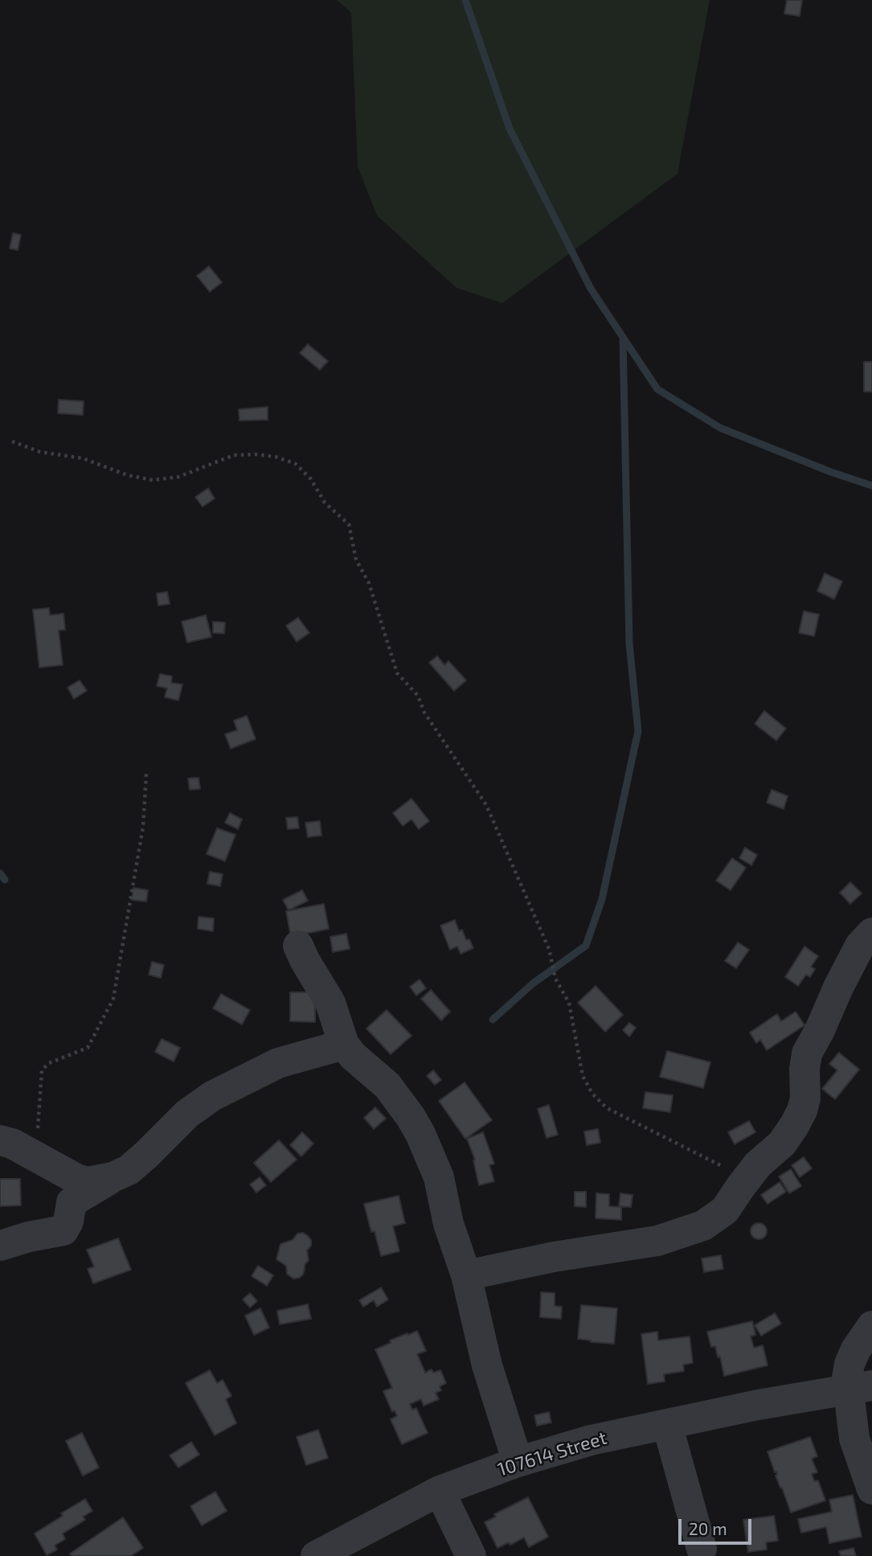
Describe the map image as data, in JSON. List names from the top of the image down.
{
  "streets": {
    "street": ["107614 Street"]
  },
  "scale_bar": "20 m"
}
